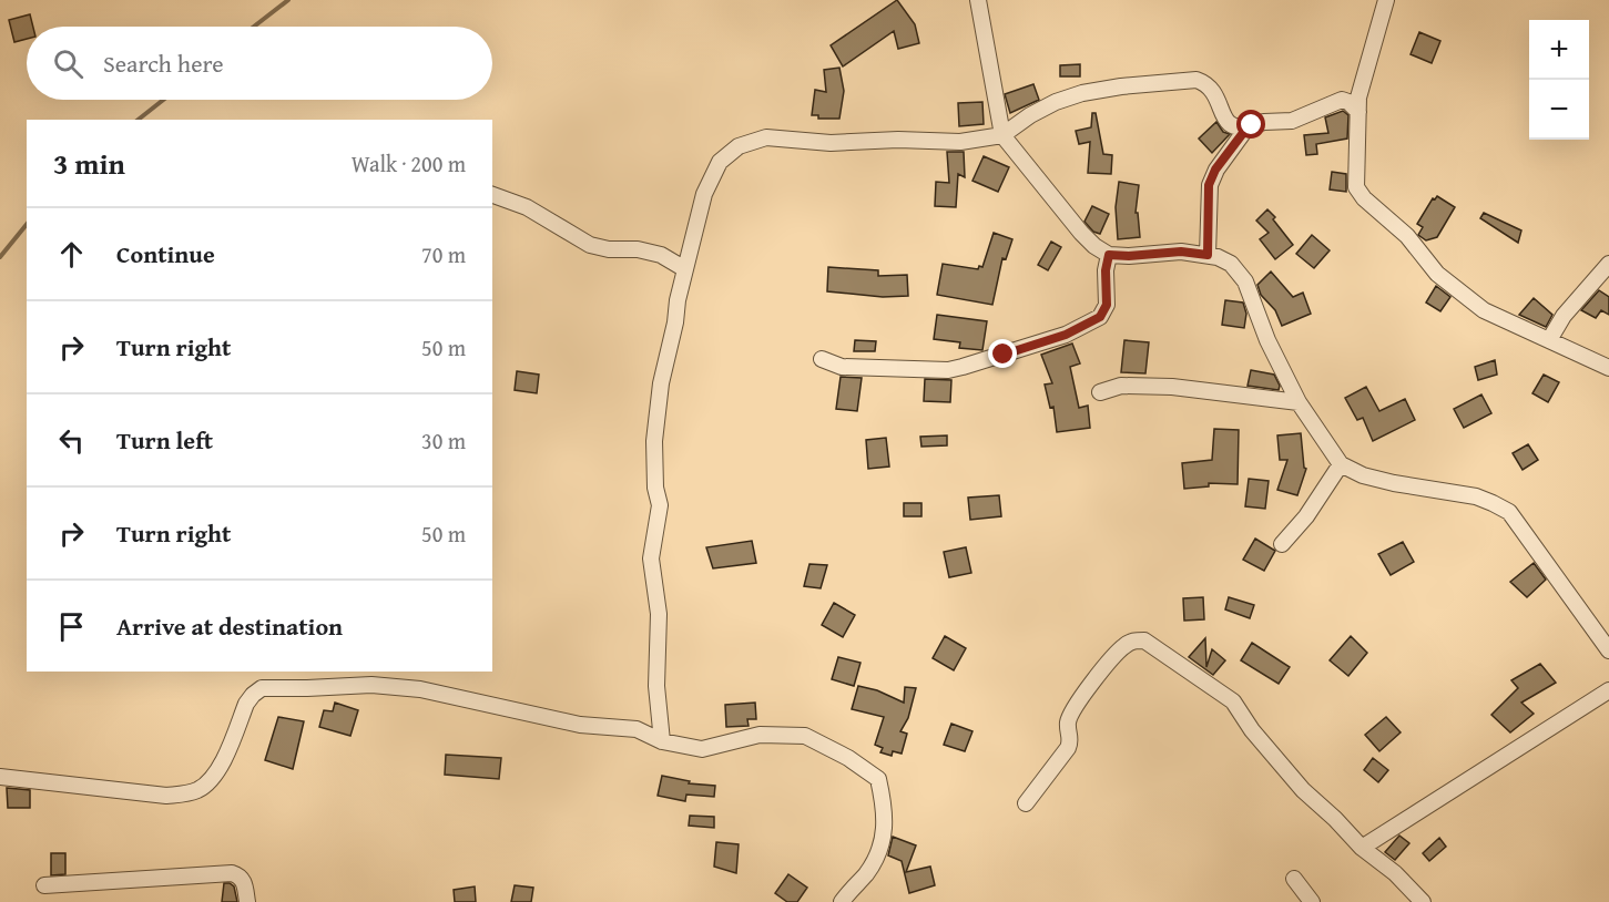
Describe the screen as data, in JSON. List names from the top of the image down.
{
  "page": {
    "map_buttons": ["+", "−"],
    "search": "Search here",
    "heading": ["3 min", "Walk · 200 m"],
    "list": [
      ["Continue", "70 m"],
      ["Turn right", "50 m"],
      ["Turn left", "30 m"],
      ["Turn right", "50 m"],
      "Arrive at destination"
    ]
  }
}
